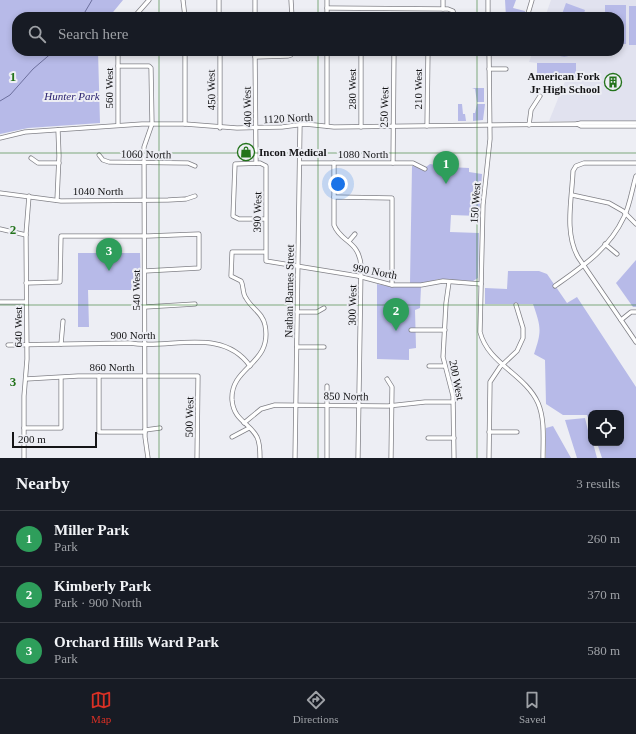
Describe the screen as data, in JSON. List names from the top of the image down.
{
  "streets": {
    "street": [
      "560 West",
      "280 West",
      "210 West",
      "450 West",
      "400 West",
      "250 West",
      "1120 North",
      "1060 North",
      "1080 North",
      "1040 North",
      "150 West",
      "390 West",
      "990 North",
      "540 West",
      "Nathan Barnes Street",
      "300 West",
      "640 West",
      "900 North",
      "860 North",
      "200 West",
      "850 North",
      "500 West"
    ]
  },
  "crossings": [
    ["560 West", "1120 North"],
    ["280 West", "1120 North"],
    ["210 West", "1120 North"],
    ["450 West", "1120 North"],
    ["400 West", "1120 North"],
    ["400 West", "390 West"],
    ["250 West", "1120 North"],
    ["250 West", "1080 North"],
    ["1120 North", "150 West"],
    ["1120 North", "540 West"],
    ["1120 North", "Nathan Barnes Street"],
    ["1060 North", "540 West"],
    ["1080 North", "Nathan Barnes Street"],
    ["1080 North", "300 West"],
    ["1040 North", "540 West"],
    ["1040 North", "640 West"],
    ["150 West", "990 North"],
    ["390 West", "990 North"],
    ["990 North", "Nathan Barnes Street"],
    ["990 North", "300 West"],
    ["990 North", "200 West"],
    ["540 West", "900 North"],
    ["540 West", "860 North"],
    ["Nathan Barnes Street", "850 North"],
    ["300 West", "850 North"],
    ["640 West", "900 North"],
    ["640 West", "860 North"],
    ["860 North", "500 West"],
    ["200 West", "850 North"]
  ],
  "parks": ["Hunter Park"],
  "places": {
    "building": ["American Fork Jr High School"],
    "shop": ["Incon Medical"]
  },
  "scale_bar": "200 m",
  "page": {
    "search": "Search here",
    "pins": ["1", "3", "2"],
    "scale": "200 m",
    "heading": ["Nearby", "3 results"],
    "list": [
      {
        "mark": "1",
        "name": "Miller Park",
        "note": "Park",
        "value": "260 m"
      },
      {
        "mark": "2",
        "name": "Kimberly Park",
        "note": "Park · 900 North",
        "value": "370 m"
      },
      {
        "mark": "3",
        "name": "Orchard Hills Ward Park",
        "note": "Park",
        "value": "580 m"
      }
    ],
    "nav": ["Map", "Directions", "Saved"]
  },
  "grid": {
    "rows": ["1", "2", "3"]
  }
}
